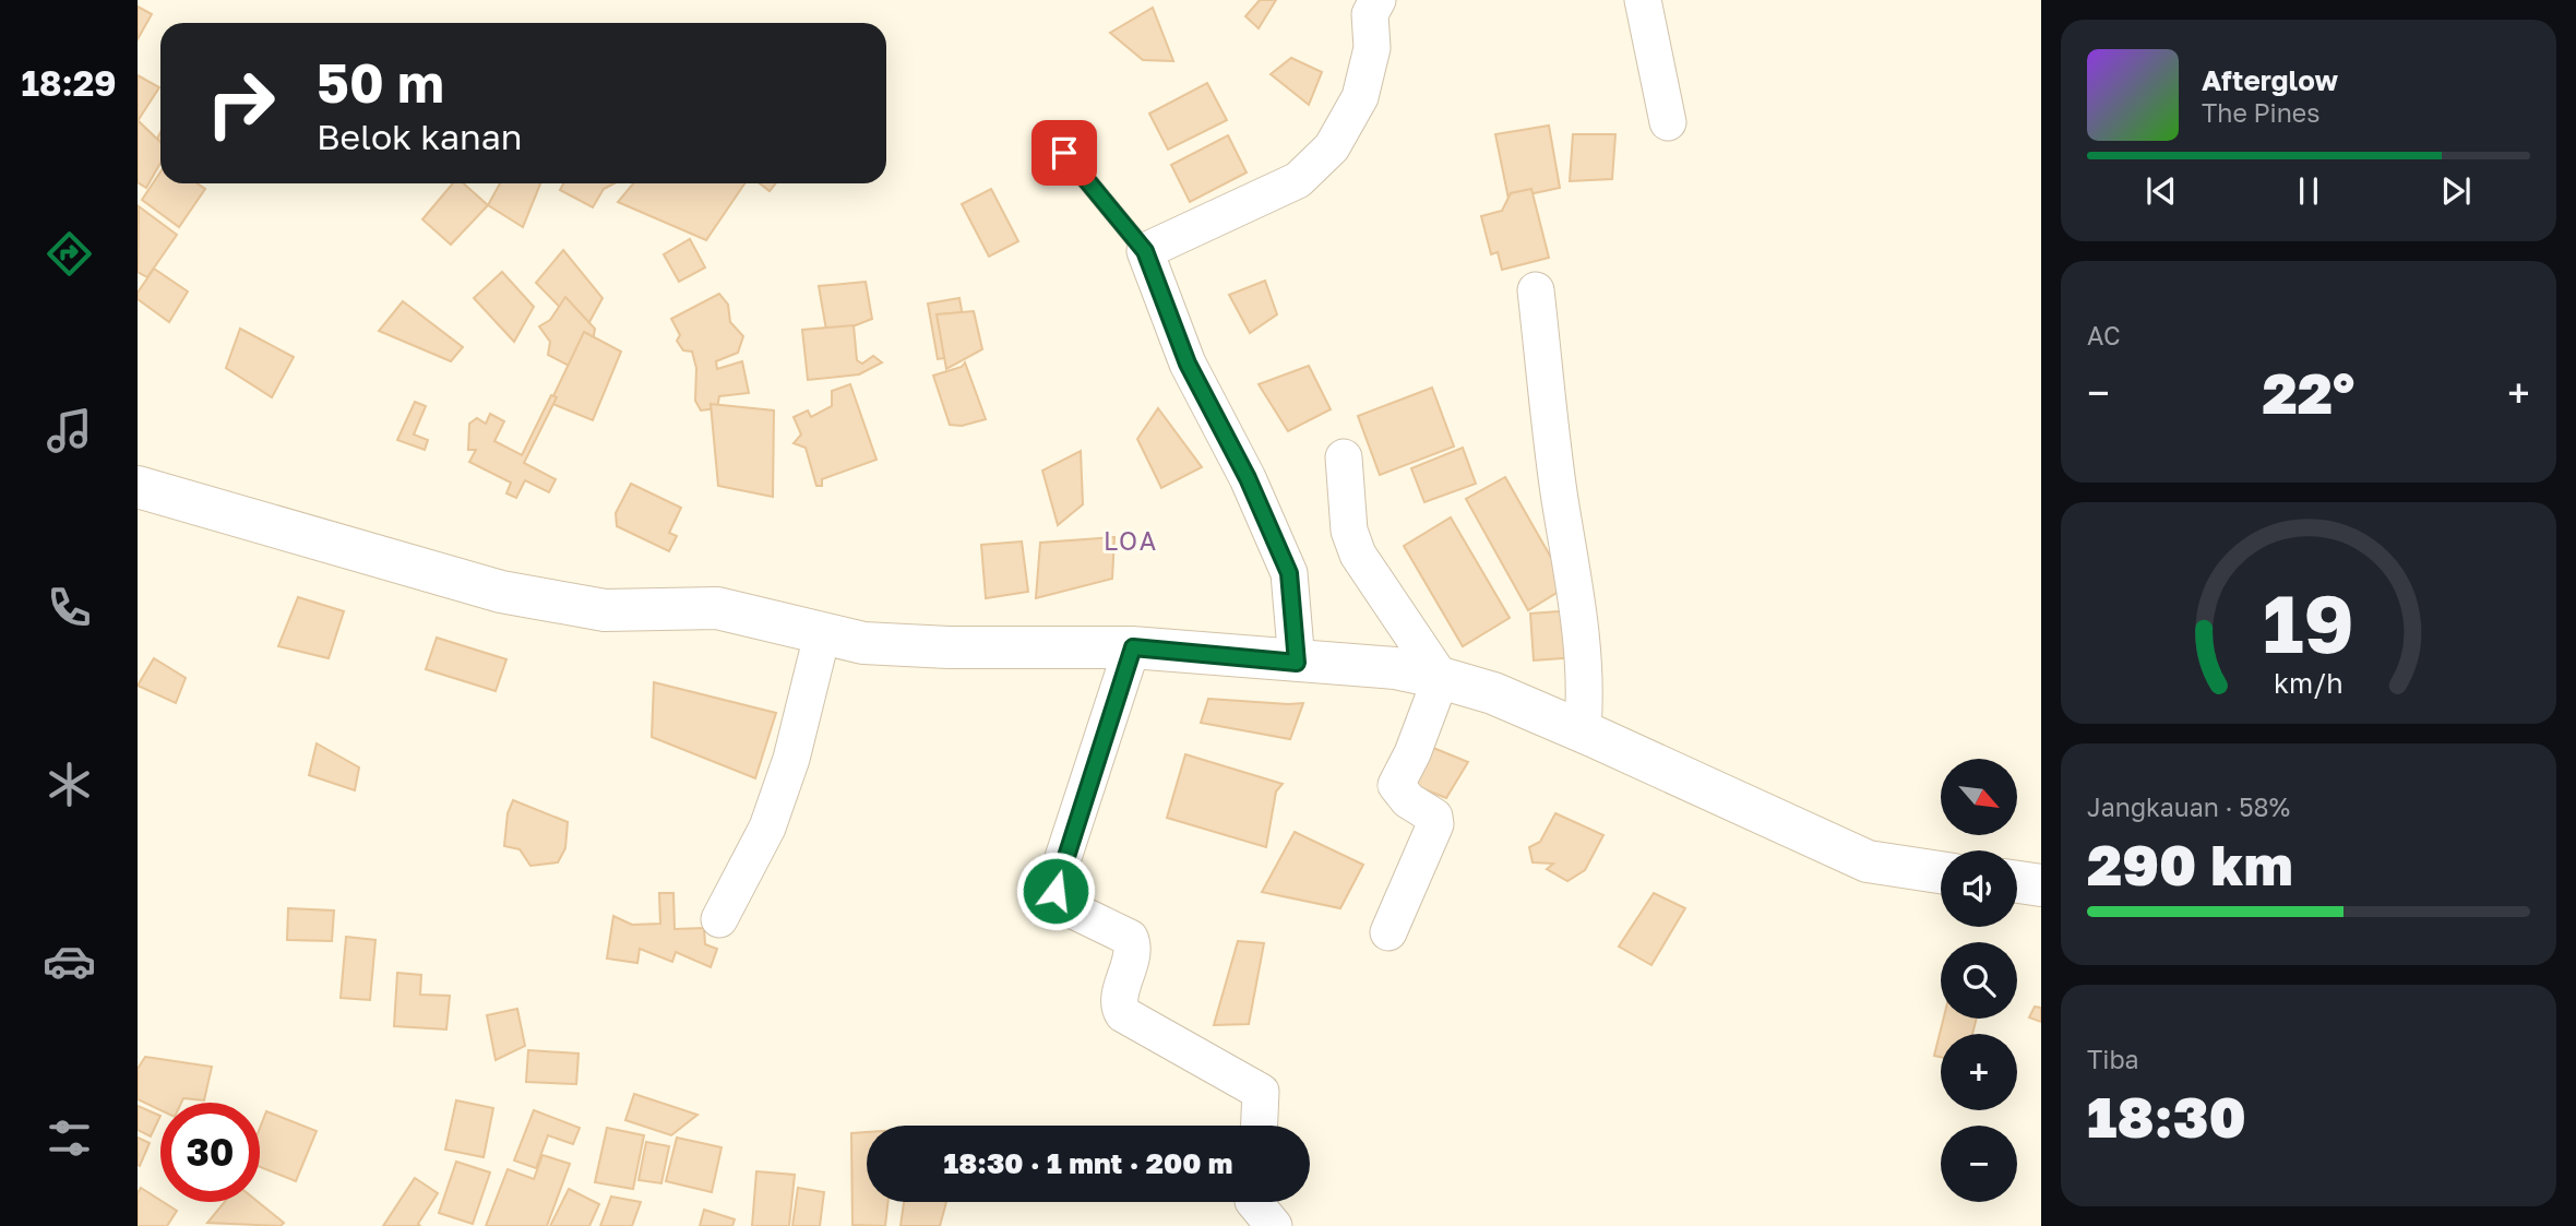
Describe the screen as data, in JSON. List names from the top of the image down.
{
  "districts": ["LOA"],
  "north": "bottom right",
  "page": {
    "tabs": "18:29",
    "turn": ["50 m", "Belok kanan"],
    "song": ["Afterglow", "The Pines"],
    "tile": [
      "AC",
      ["Jangkauan · 58%", "290 km"],
      ["Tiba", "18:30"]
    ],
    "heat": ["−", "22°", "+"],
    "map_buttons": ["+", "−"],
    "limit": "30",
    "trip": "18:30 · 1 mnt · 200 m",
    "gauge": ["19", "km/h"]
  }
}
